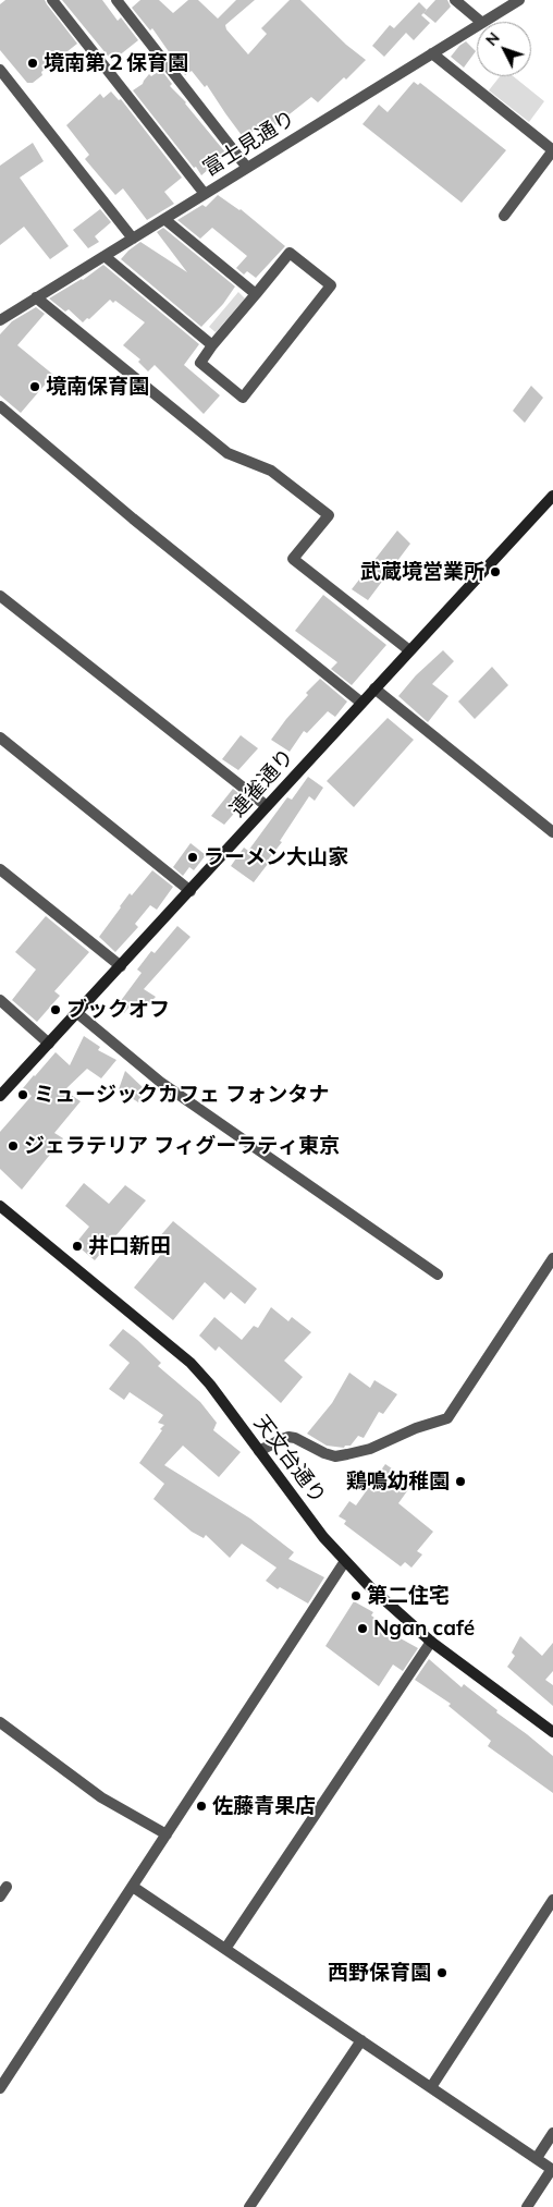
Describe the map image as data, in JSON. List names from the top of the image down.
{
  "streets": {
    "main road": ["連雀通り", "天文台通り"],
    "street": ["富士見通り"]
  },
  "places": [
    "境南第２保育園",
    "境南保育園",
    "武蔵境営業所",
    "ラーメン大山家",
    "ブックオフ",
    "ミュージックカフェ フォンタナ",
    "ジェラテリア フィグーラティ東京",
    "井口新田",
    "鶏鳴幼稚園",
    "第二住宅",
    "Ngan café",
    "佐藤青果店",
    "西野保育園"
  ],
  "north": "top left"
}
